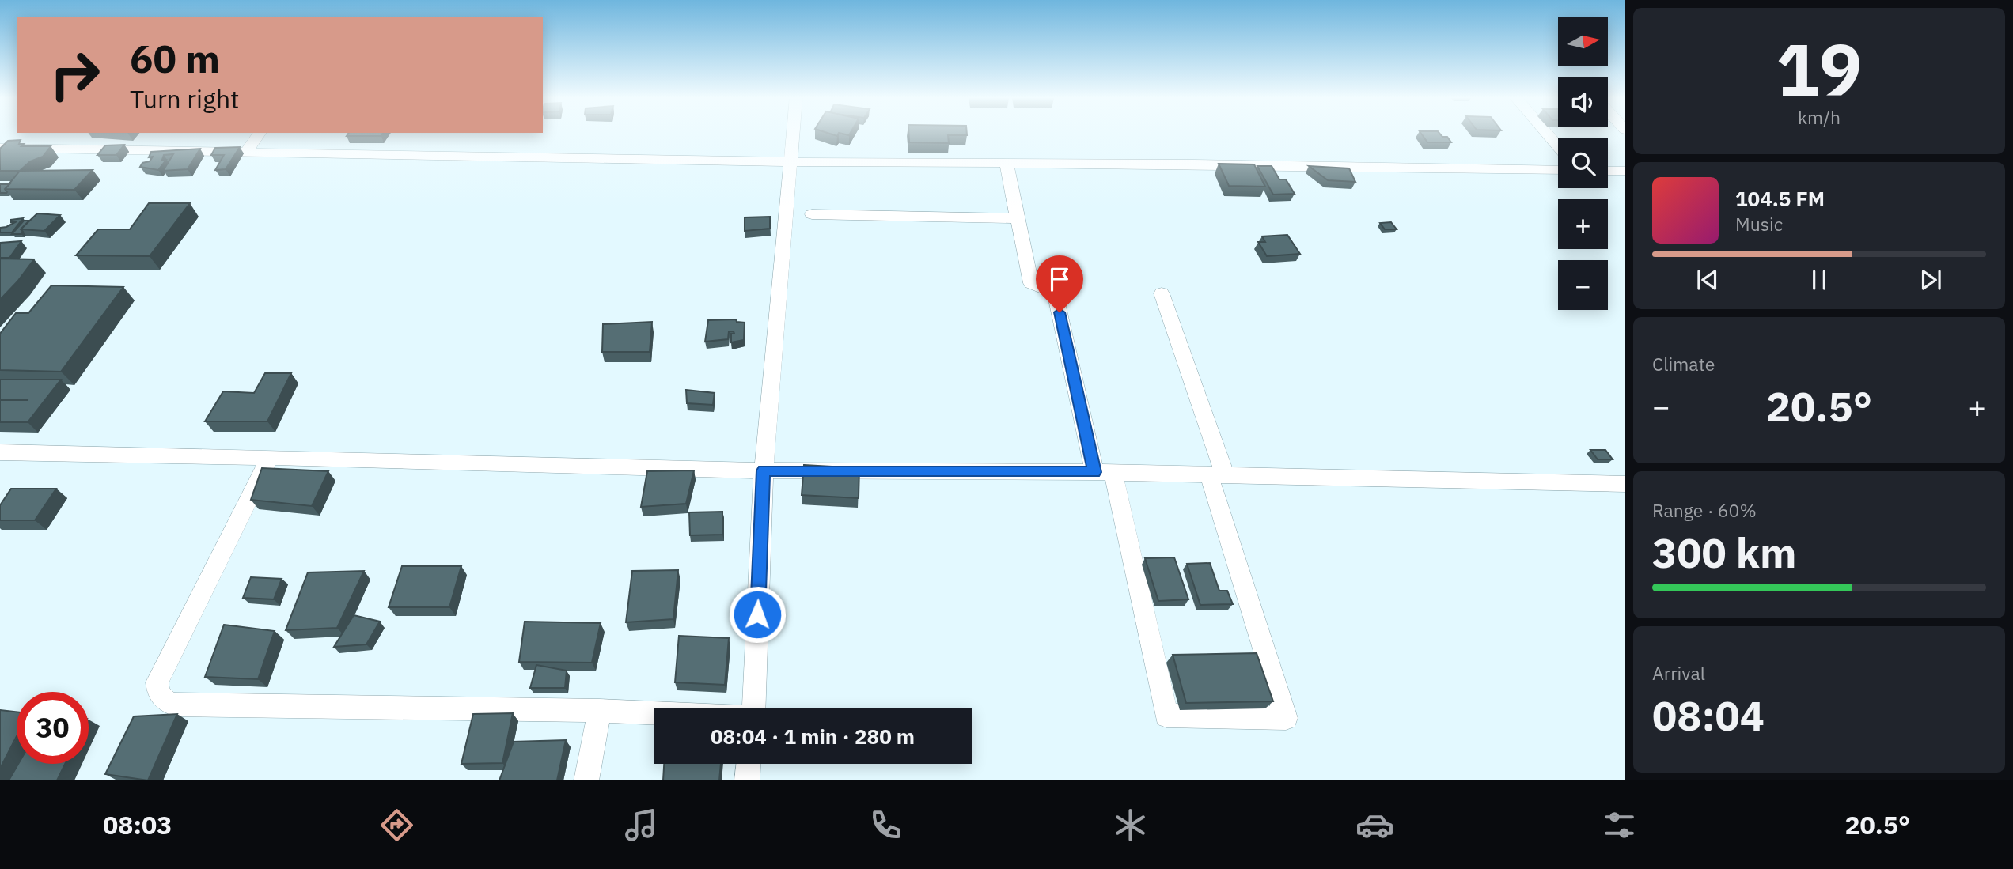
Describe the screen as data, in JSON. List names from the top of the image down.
{
  "north": "right",
  "page": {
    "tile": [
      ["19", "km/h"],
      "Climate",
      ["Range · 60%", "300 km"],
      ["Arrival", "08:04"]
    ],
    "map_buttons": ["+", "−"],
    "turn": ["60 m", "Turn right"],
    "song": ["104.5 FM", "Music"],
    "heat": ["−", "20.5°", "+"],
    "limit": "30",
    "trip": "08:04 · 1 min · 280 m",
    "tabs": ["08:03", "20.5°"]
  }
}
